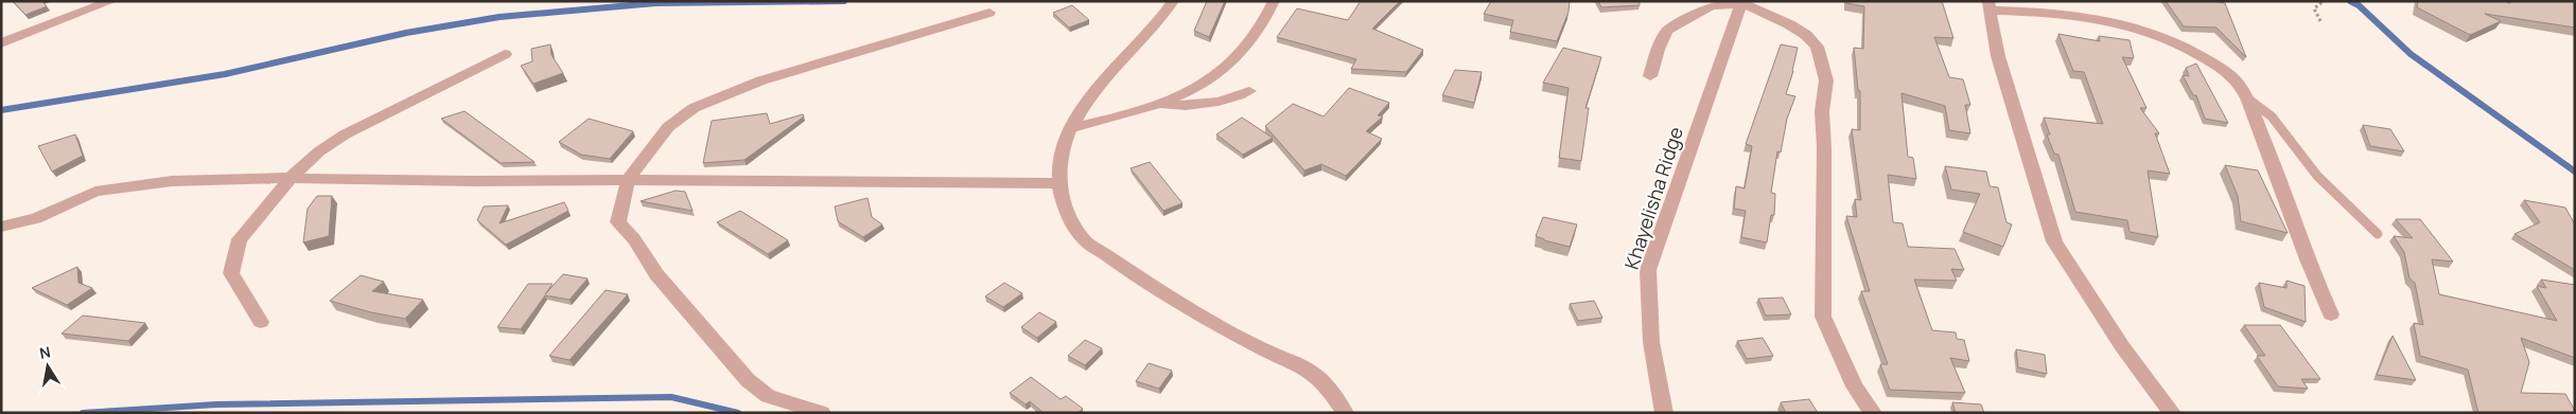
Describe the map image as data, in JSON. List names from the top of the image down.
{
  "streets": {
    "street": ["Khayelisha Ridge"]
  },
  "north": "top"
}
